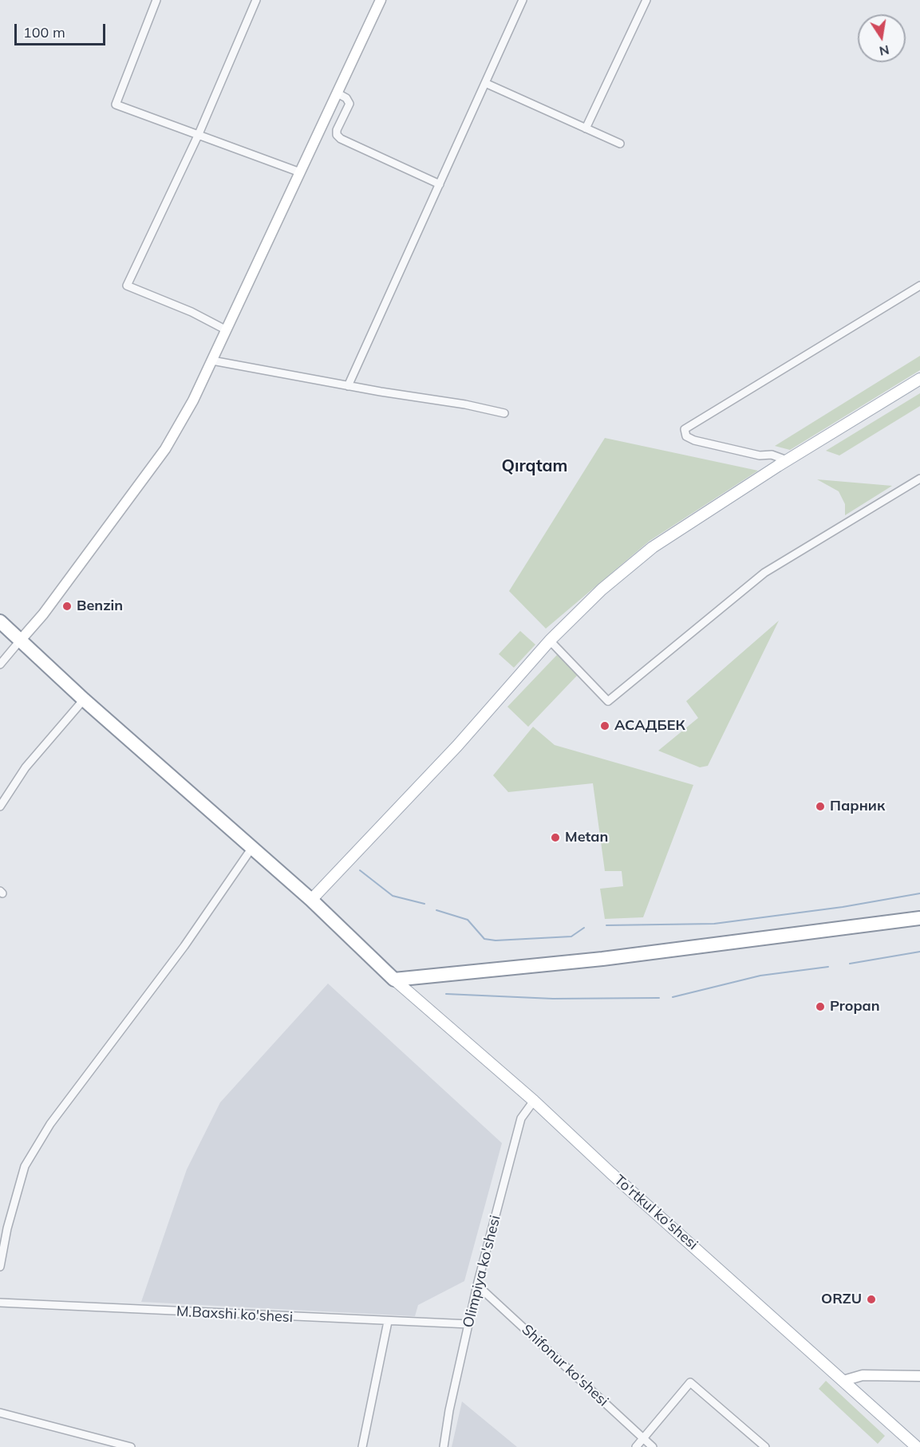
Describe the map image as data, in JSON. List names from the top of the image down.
{
  "streets": {
    "main road": ["To'rtkul ko'shesi"],
    "street": ["Olimpiya ko'shesi", "M.Baxshi ko'shesi", "Shifonur ko'shesi"]
  },
  "crossings": [
    ["To'rtkul ko'shesi", "Olimpiya ko'shesi"],
    ["Olimpiya ko'shesi", "M.Baxshi ko'shesi"],
    ["Olimpiya ko'shesi", "Shifonur ko'shesi"]
  ],
  "districts": ["Qırqtam"],
  "places": [
    "Benzin",
    "АСАДБЕК",
    "Парник",
    "Metan",
    "Propan",
    "ORZU"
  ],
  "scale_bar": "100 m",
  "north": "bottom"
}
